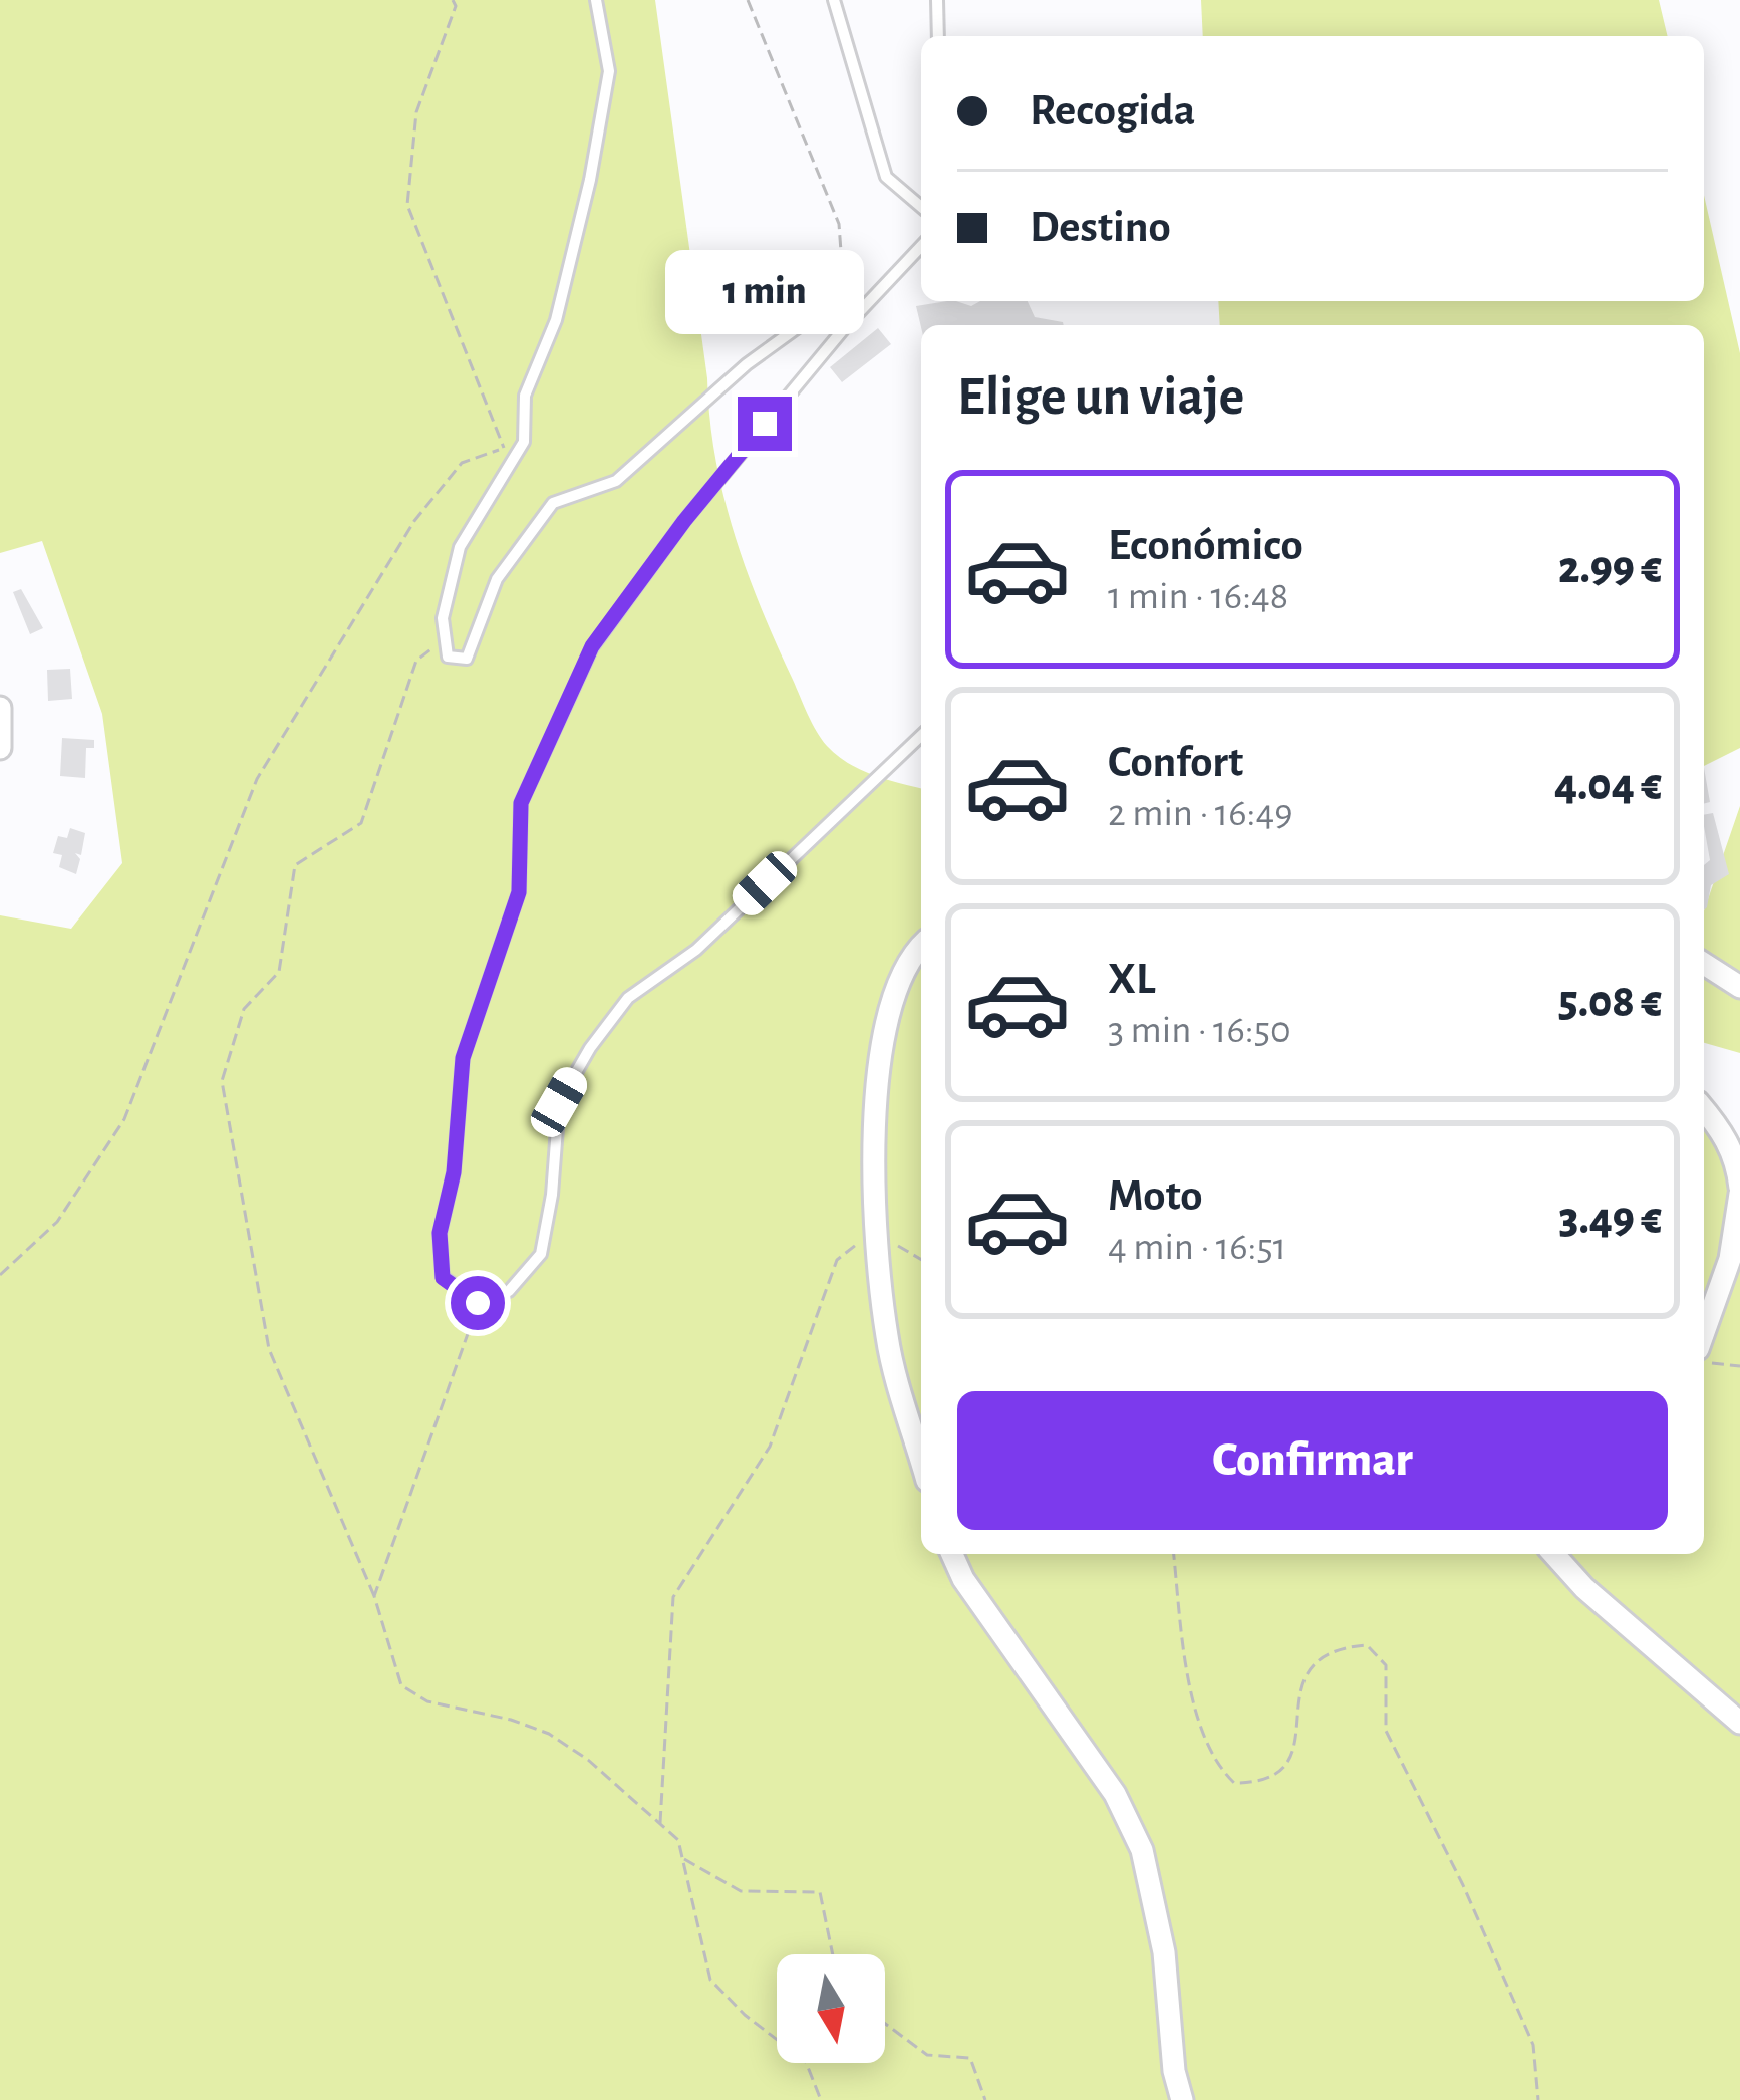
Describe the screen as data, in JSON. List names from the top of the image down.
{
  "north": "bottom",
  "page": {
    "banner": ["Recogida", "Destino"],
    "bubble": "1 min",
    "heading": "Elige un viaje",
    "list": [
      {
        "name": "Económico",
        "note": "1 min · 16:48",
        "value": "2.99 €"
      },
      {
        "name": "Confort",
        "note": "2 min · 16:49",
        "value": "4.04 €"
      },
      {
        "name": "XL",
        "note": "3 min · 16:50",
        "value": "5.08 €"
      },
      {
        "name": "Moto",
        "note": "4 min · 16:51",
        "value": "3.49 €"
      }
    ],
    "buttons": "Confirmar"
  }
}
